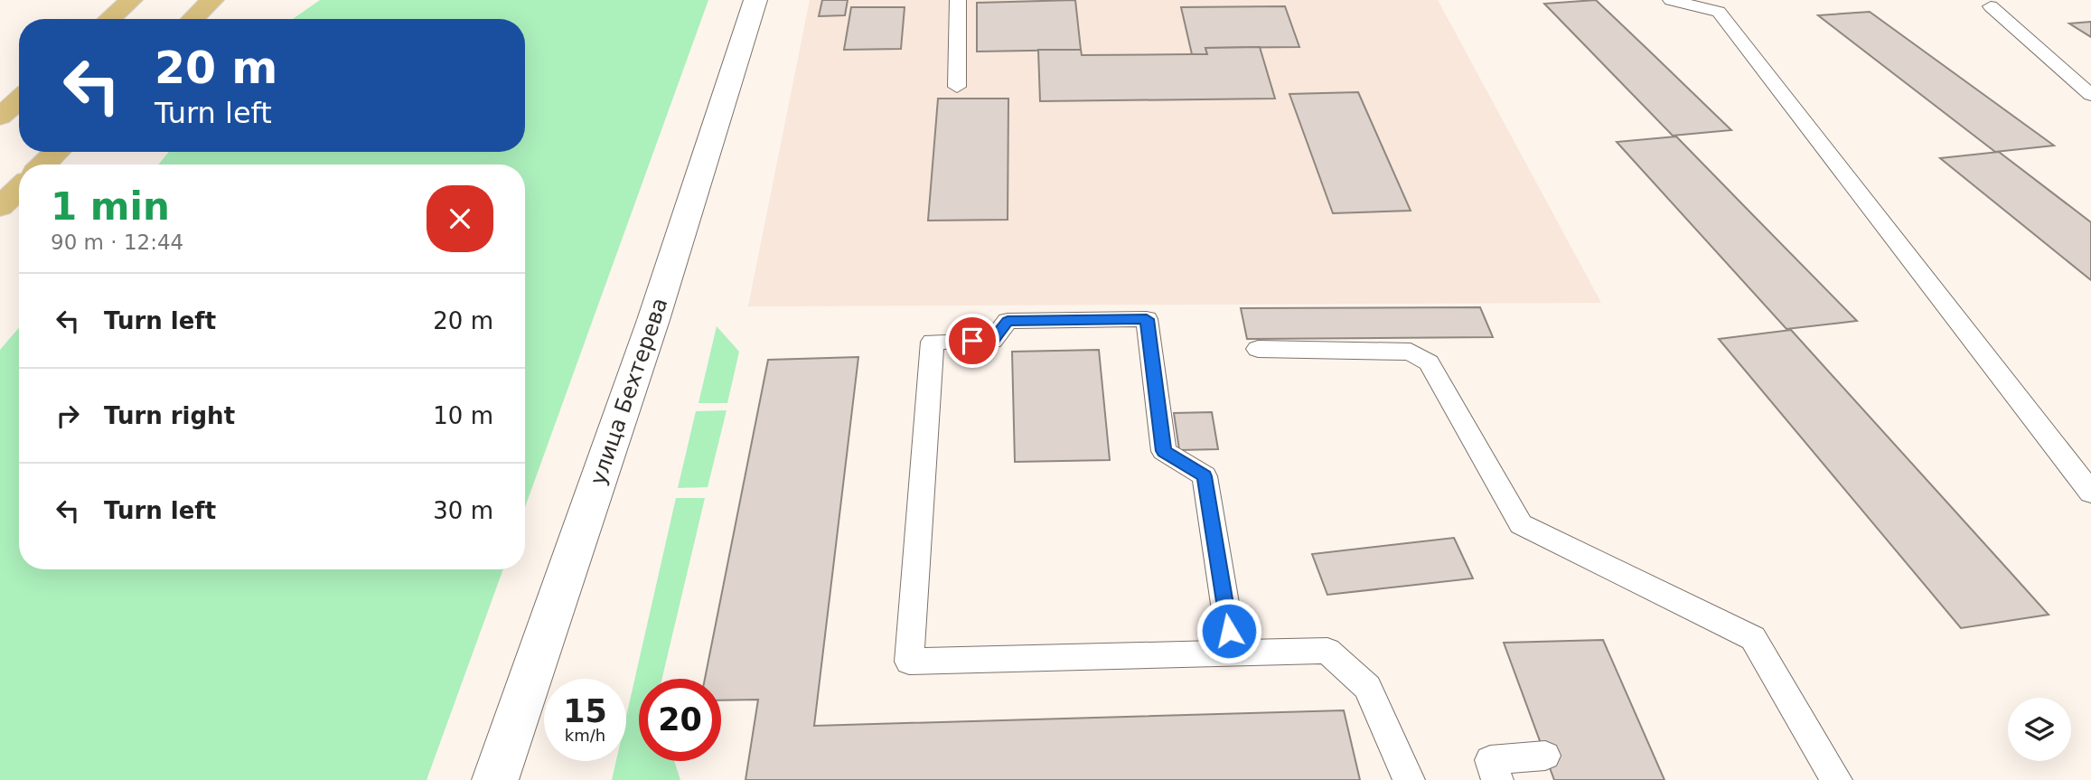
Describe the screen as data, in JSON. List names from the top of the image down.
{
  "streets": {
    "street": ["улица Бехтерева"]
  },
  "page": {
    "turn": ["20 m", "Turn left"],
    "heading": ["1 min", "90 m · 12:44"],
    "list": [
      {
        "name": "Turn left",
        "value": "20 m"
      },
      {
        "name": "Turn right",
        "value": "10 m"
      },
      {
        "name": "Turn left",
        "value": "30 m"
      }
    ],
    "speed": "15 km/h",
    "limit": "20"
  }
}
